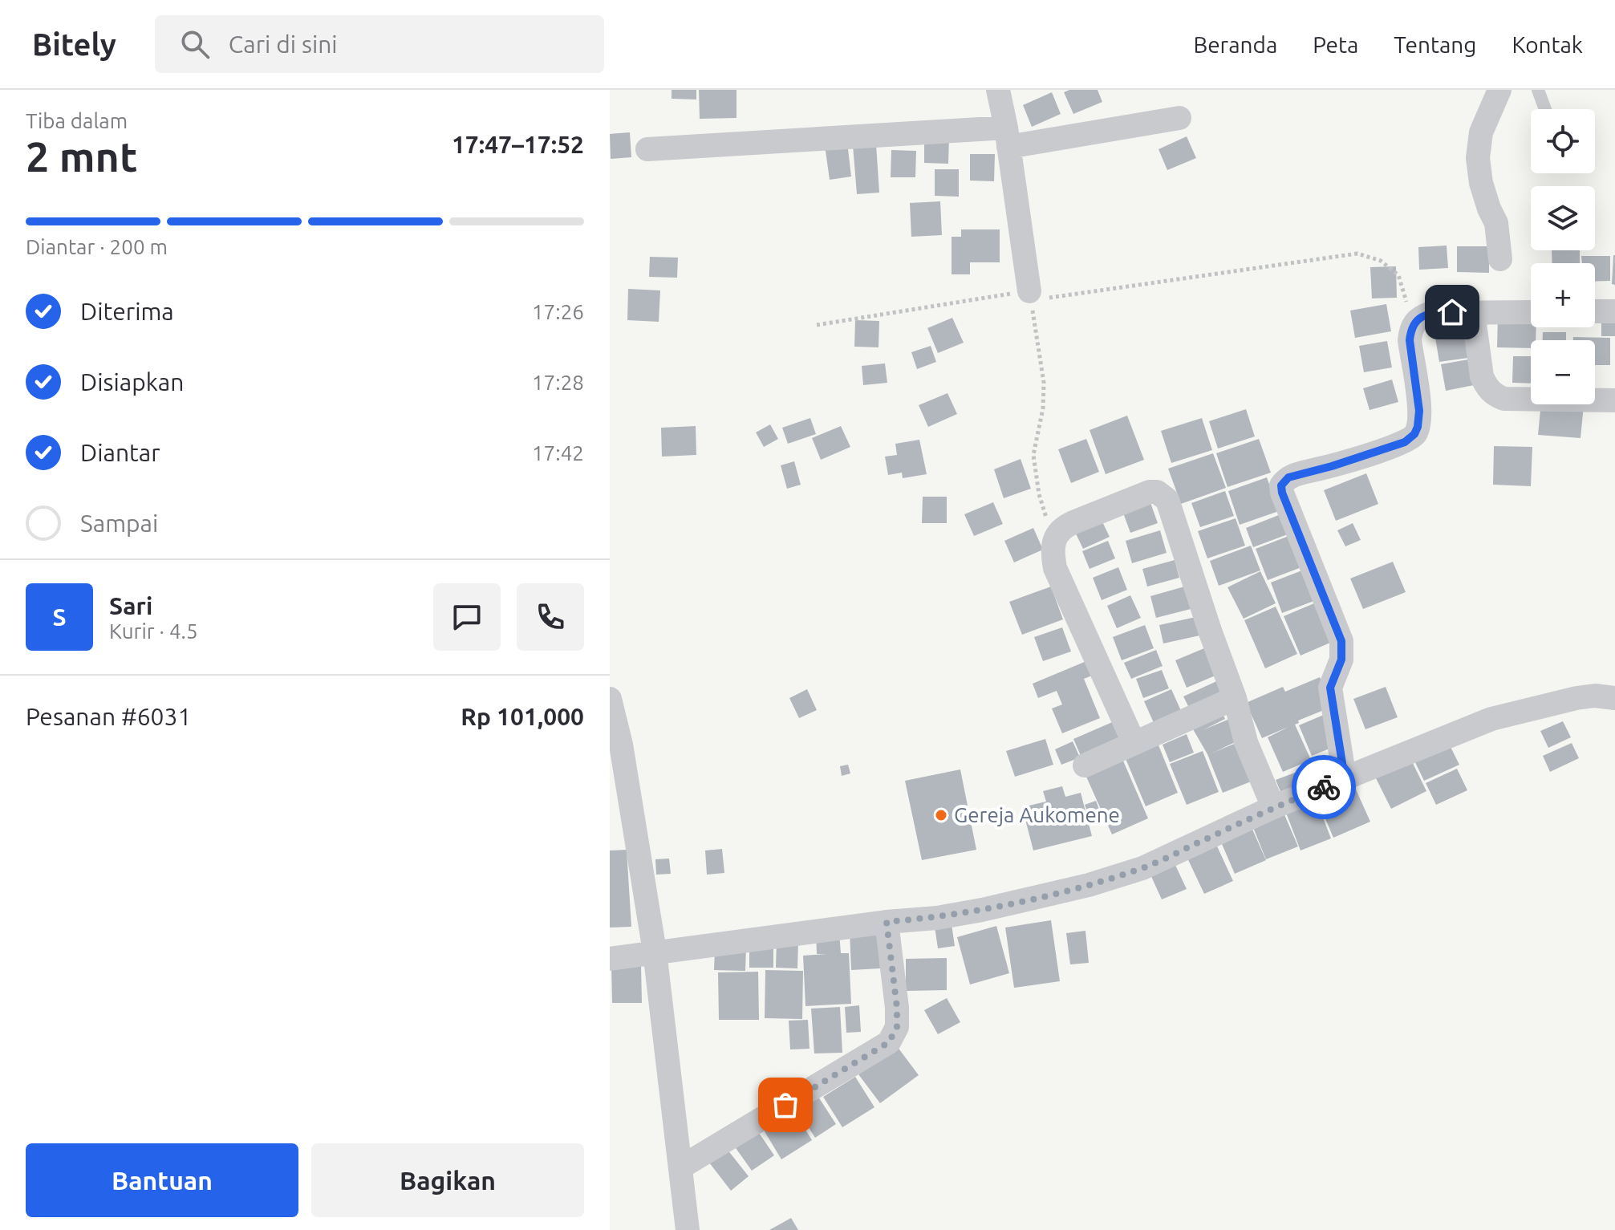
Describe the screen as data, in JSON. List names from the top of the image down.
{
  "places": ["Gereja Aukomene"],
  "page": {
    "header": "Bitely",
    "search": "Cari di sini",
    "nav": [
      "Beranda",
      "Peta",
      "Tentang",
      "Kontak"
    ],
    "heading": ["2 mnt", "Tiba dalam", "17:47–17:52"],
    "panel": [
      "Sari",
      "Kurir · 4.5",
      "Pesanan #6031",
      "Rp 101,000"
    ],
    "map_buttons": ["+", "−"],
    "bar": "Diantar · 200 m",
    "list": [
      ["Diterima", "17:26"],
      ["Disiapkan", "17:28"],
      ["Diantar", "17:42"],
      "Sampai"
    ],
    "round": "S",
    "buttons": ["Bantuan", "Bagikan"]
  }
}
